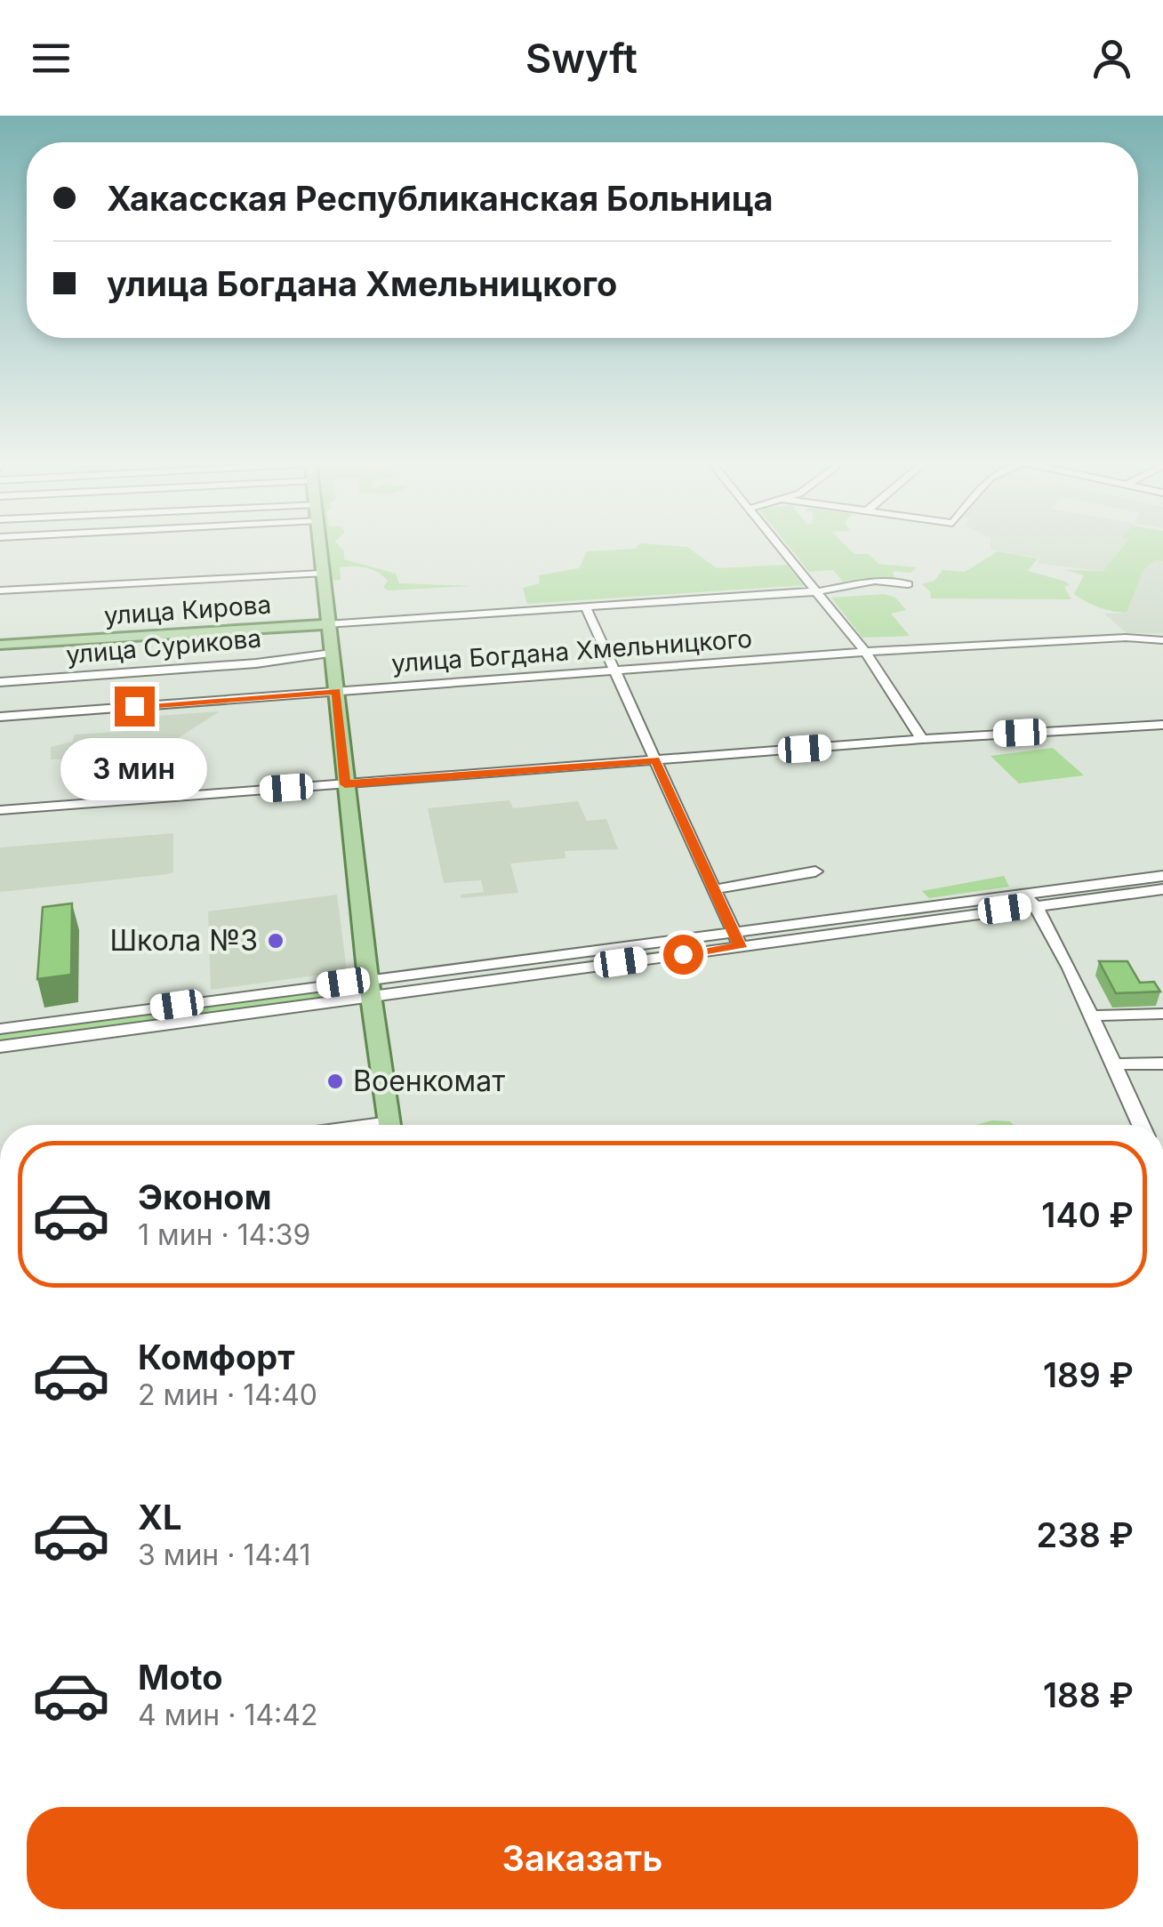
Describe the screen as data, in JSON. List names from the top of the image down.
{
  "streets": {
    "main road": ["улица Кирова"],
    "street": ["улица Сурикова", "улица Богдана Хмельницкого"]
  },
  "places": ["Школа №3", "Военкомат"],
  "page": {
    "header": "Swyft",
    "banner": ["Хакасская Республиканская Больница", "улица Богдана Хмельницкого"],
    "bubble": "3 мин",
    "list": [
      {
        "name": "Эконом",
        "note": "1 мин · 14:39",
        "value": "140 ₽"
      },
      {
        "name": "Комфорт",
        "note": "2 мин · 14:40",
        "value": "189 ₽"
      },
      {
        "name": "XL",
        "note": "3 мин · 14:41",
        "value": "238 ₽"
      },
      {
        "name": "Moto",
        "note": "4 мин · 14:42",
        "value": "188 ₽"
      }
    ],
    "buttons": "Заказать"
  }
}
